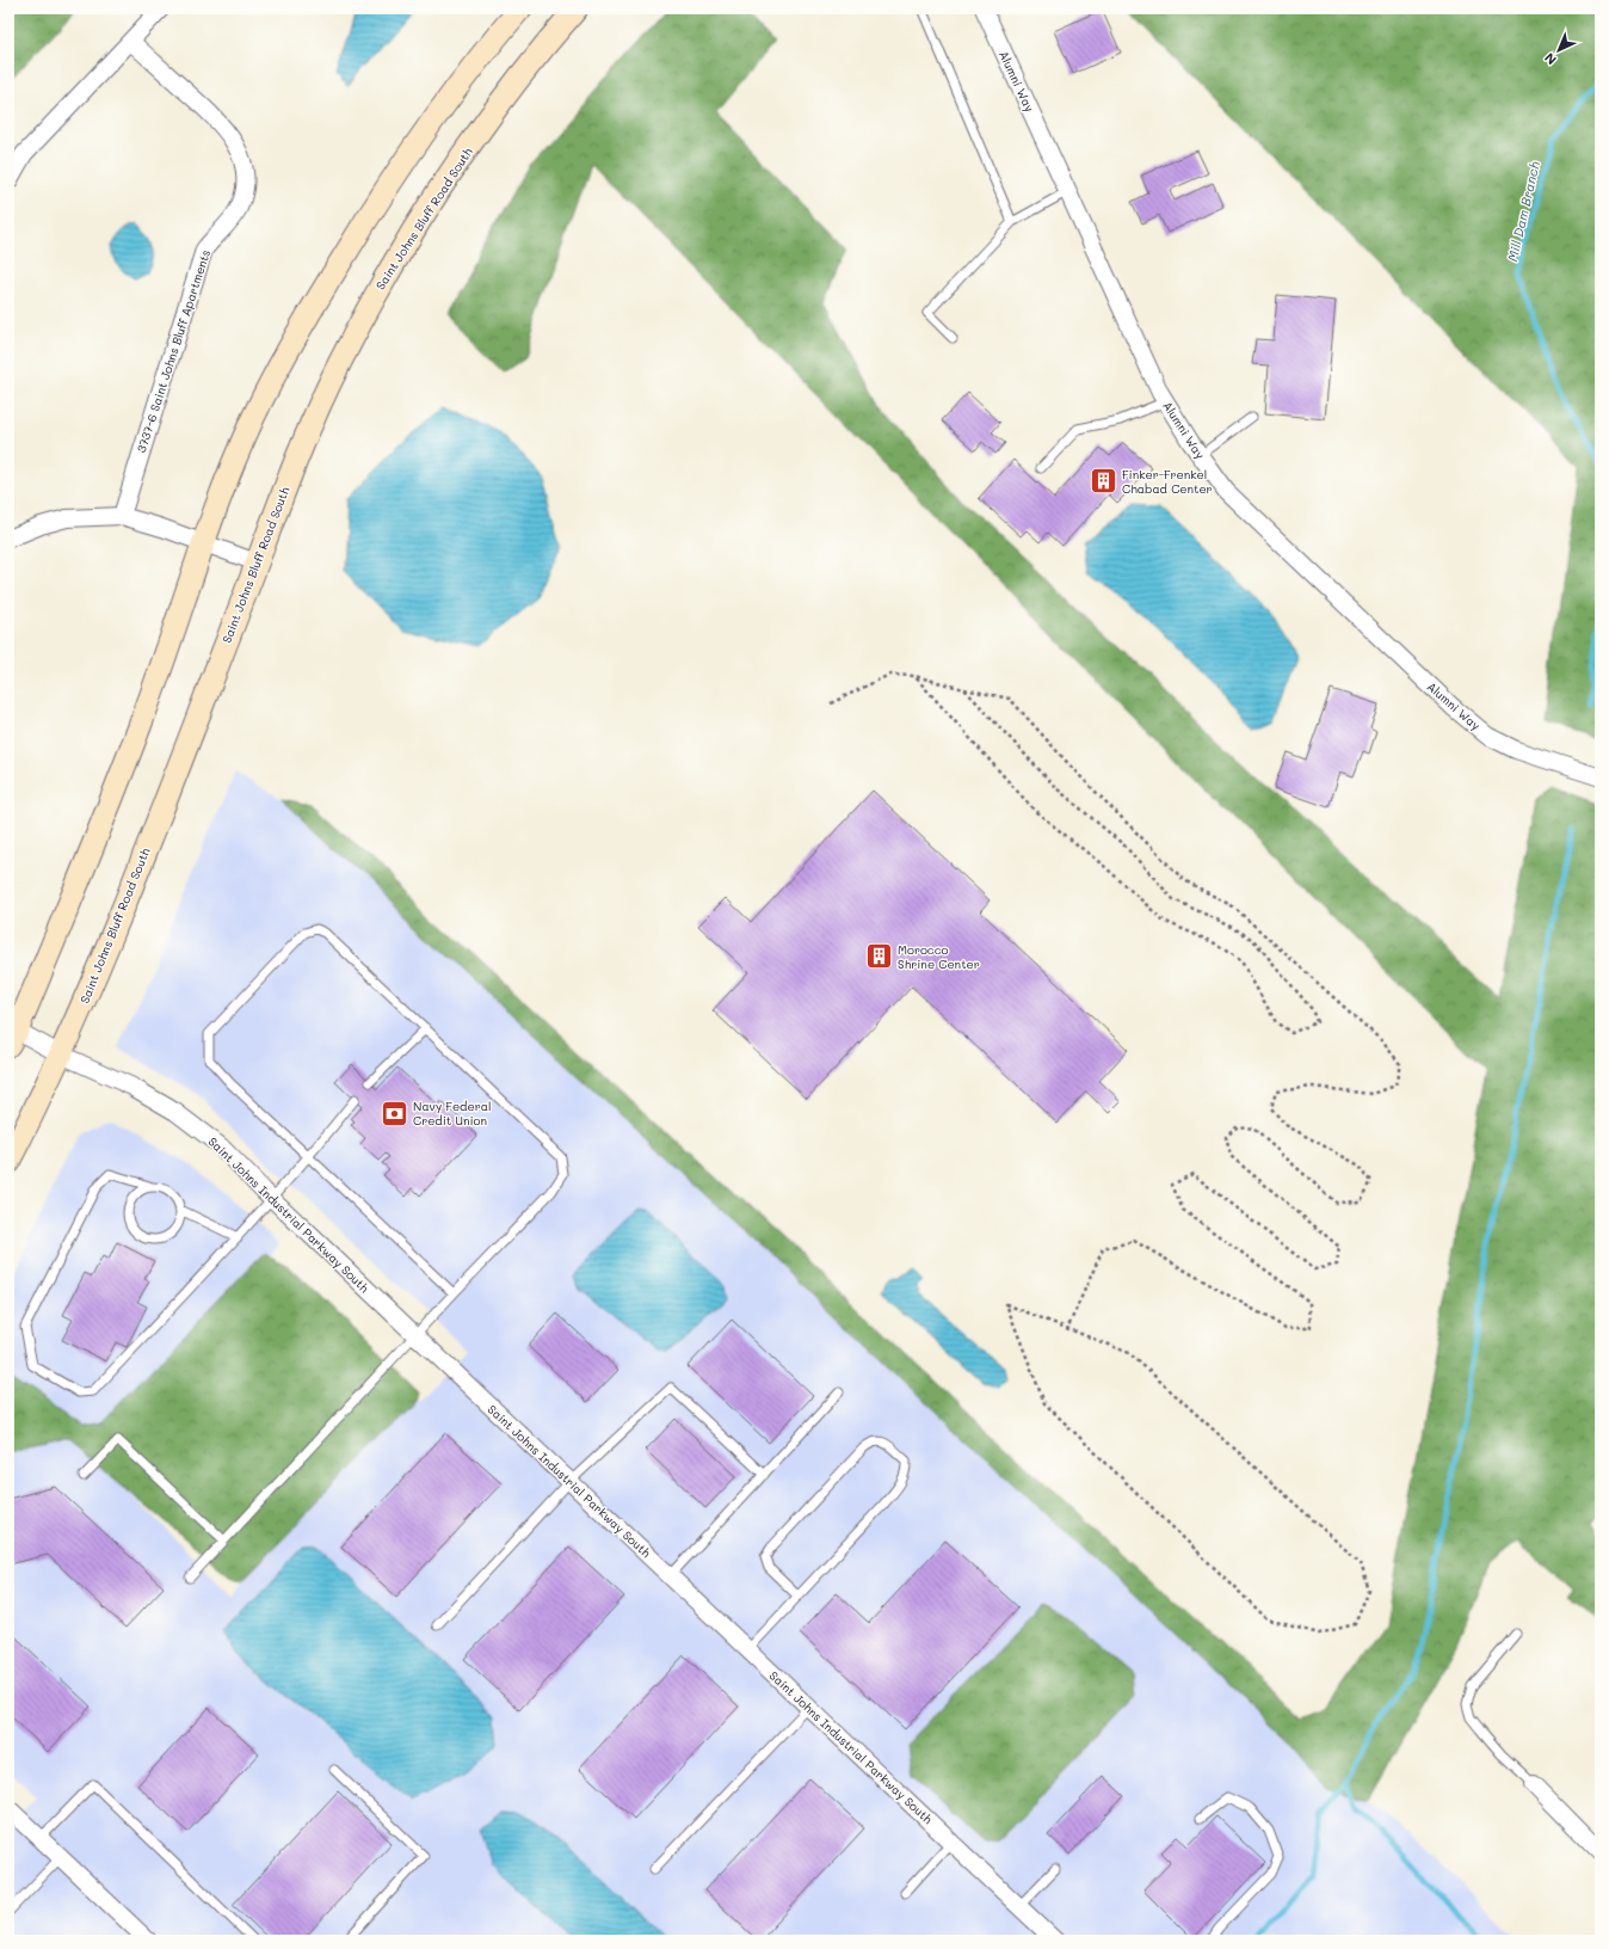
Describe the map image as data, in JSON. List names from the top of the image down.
{
  "streets": {
    "main road": ["Saint Johns Bluff Road South"],
    "street": ["Alumni Way", "3737-6 Saint Johns Bluff Apartments", "Saint Johns Industrial Parkway South"]
  },
  "crossings": [
    ["Saint Johns Bluff Road South", "Saint Johns Industrial Parkway South"]
  ],
  "water": ["Mill Dam Branch"],
  "places": {
    "building": ["Finker-Frenkel Chabad Center", "Morocco Shrine Center"],
    "bank": ["Navy Federal Credit Union"]
  },
  "north": "bottom left"
}
